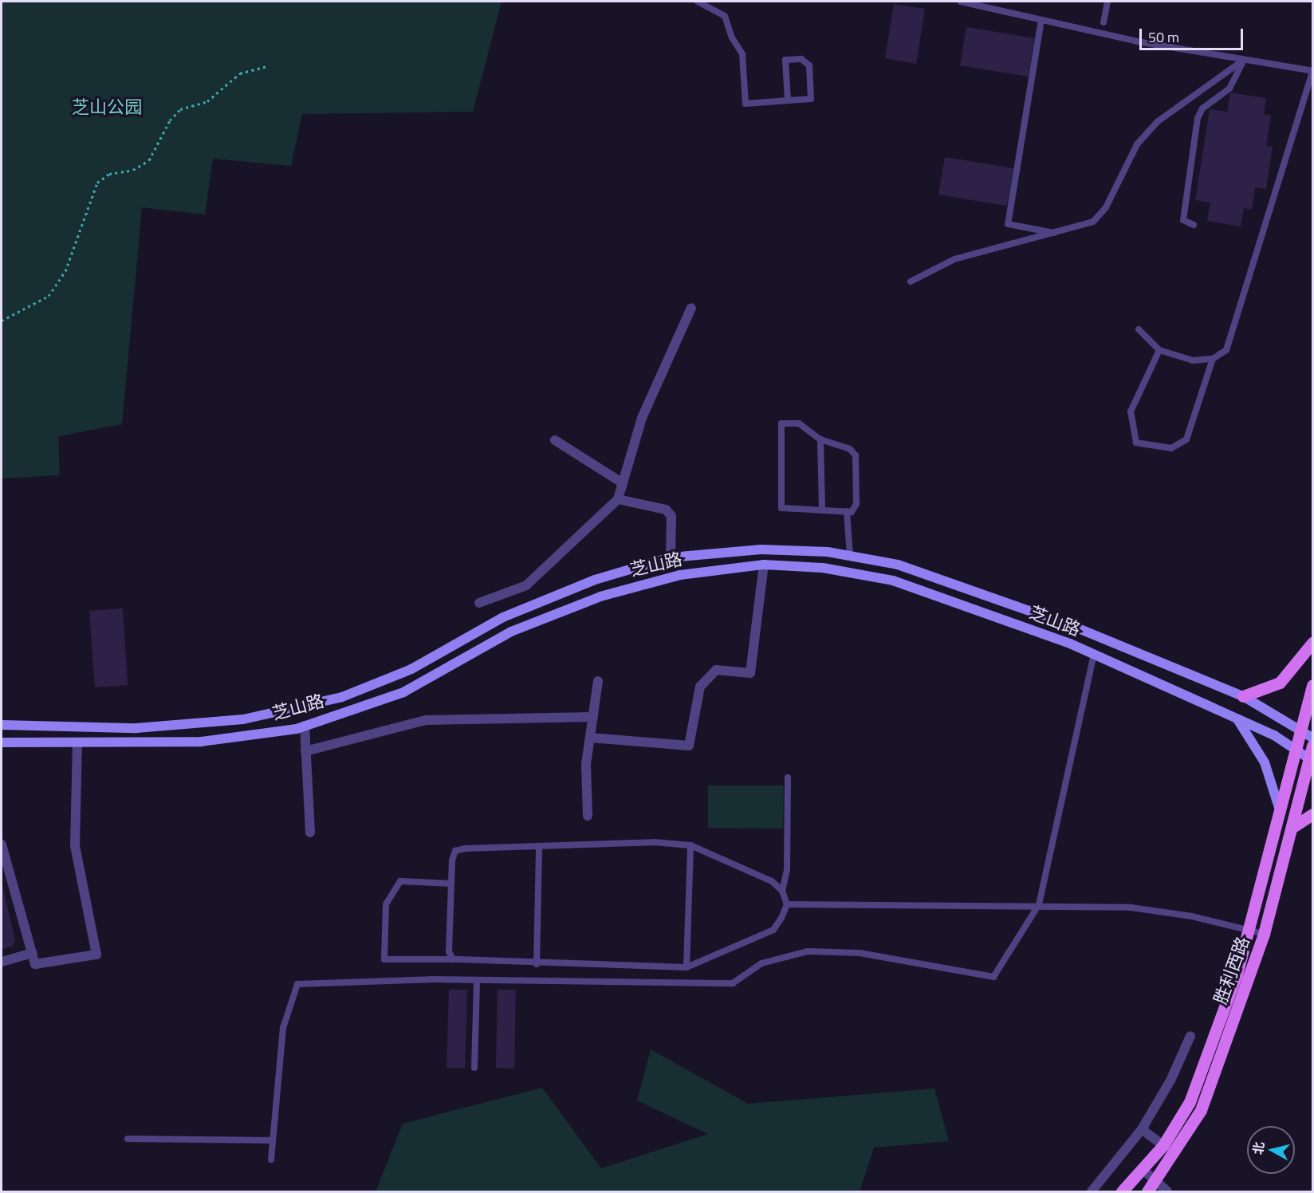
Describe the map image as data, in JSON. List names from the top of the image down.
{
  "streets": {
    "main road": ["芝山路", "胜利西路"]
  },
  "crossings": [
    ["芝山路", "胜利西路"]
  ],
  "parks": ["芝山公园"],
  "scale_bar": "50 m",
  "north": "left"
}
